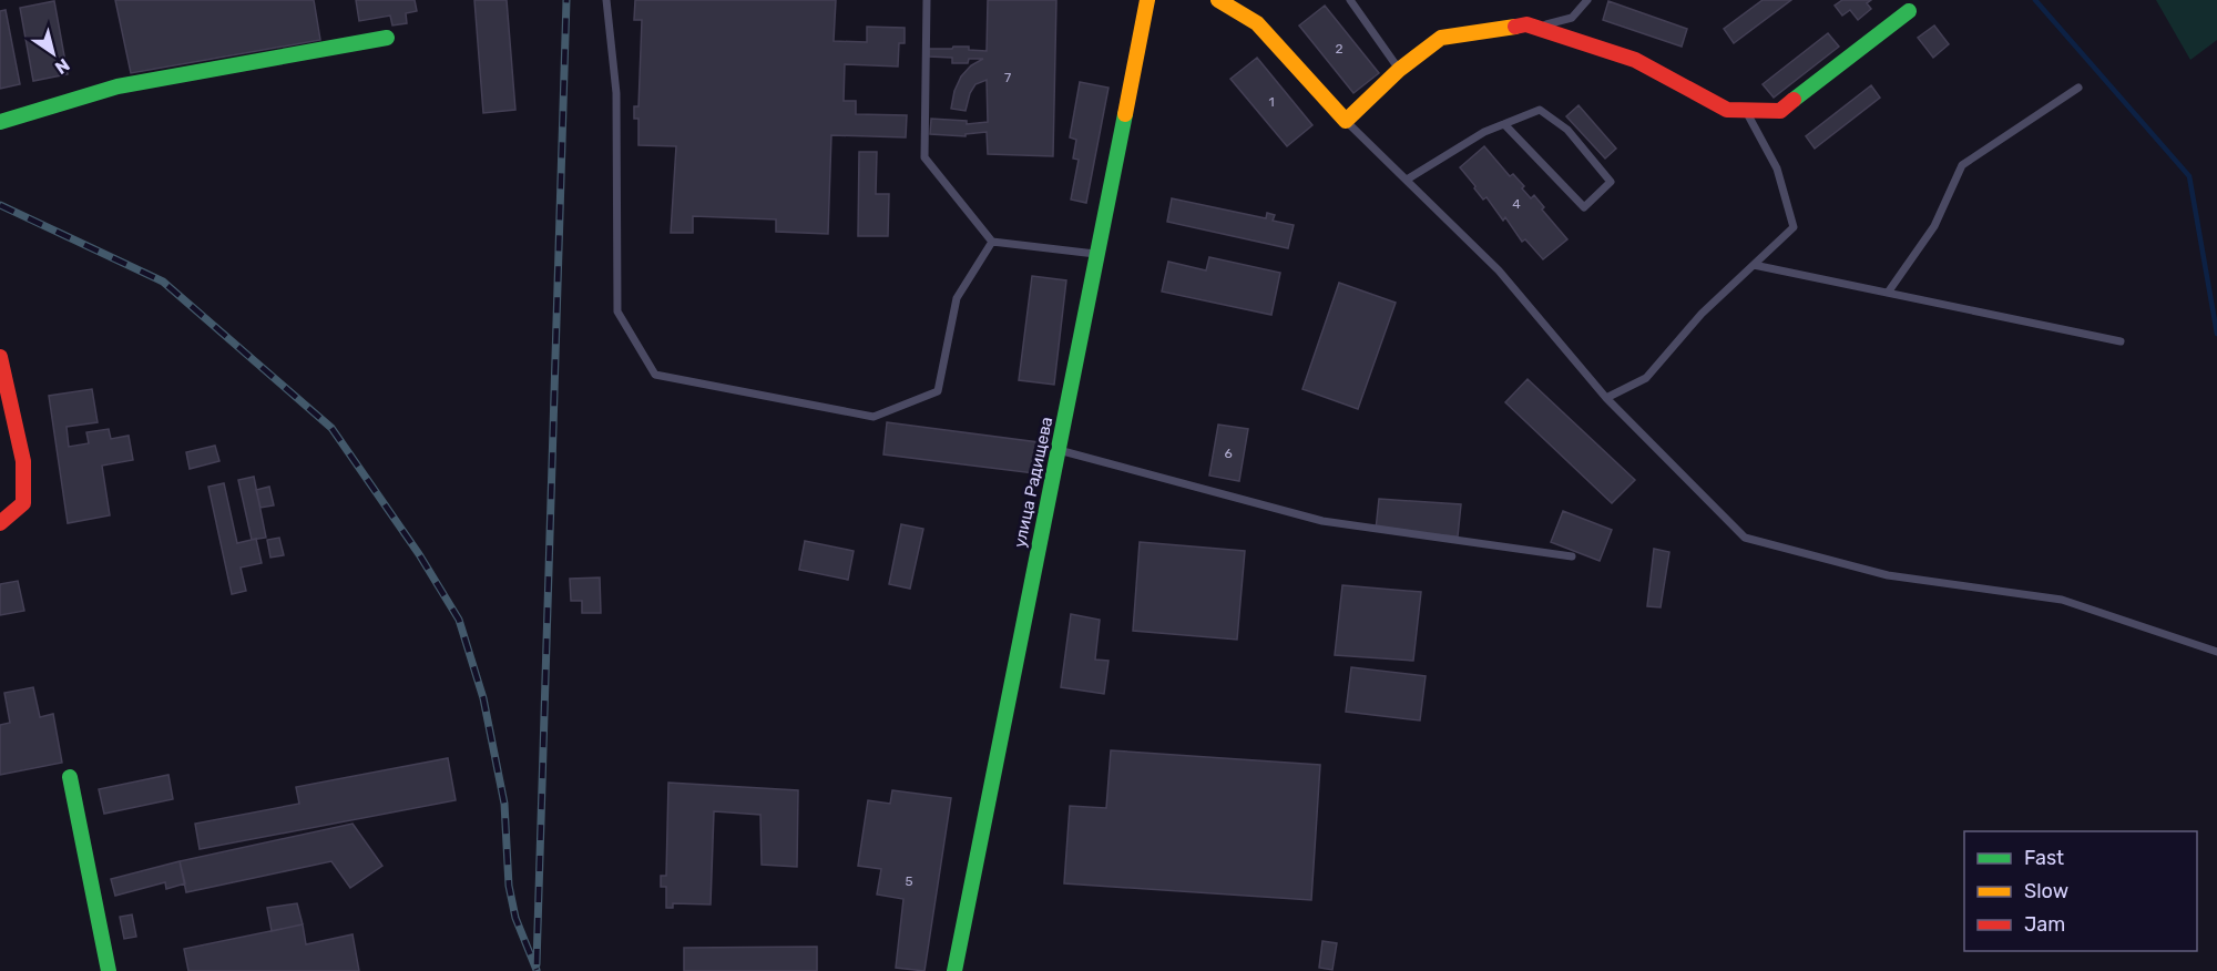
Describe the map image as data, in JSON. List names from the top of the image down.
{
  "streets": {
    "street": ["улица Радищева"]
  },
  "house_numbers": [
    "2",
    "7",
    "1",
    "4",
    "6",
    "5"
  ],
  "legend": ["Fast", "Slow", "Jam"],
  "north": "bottom right"
}
